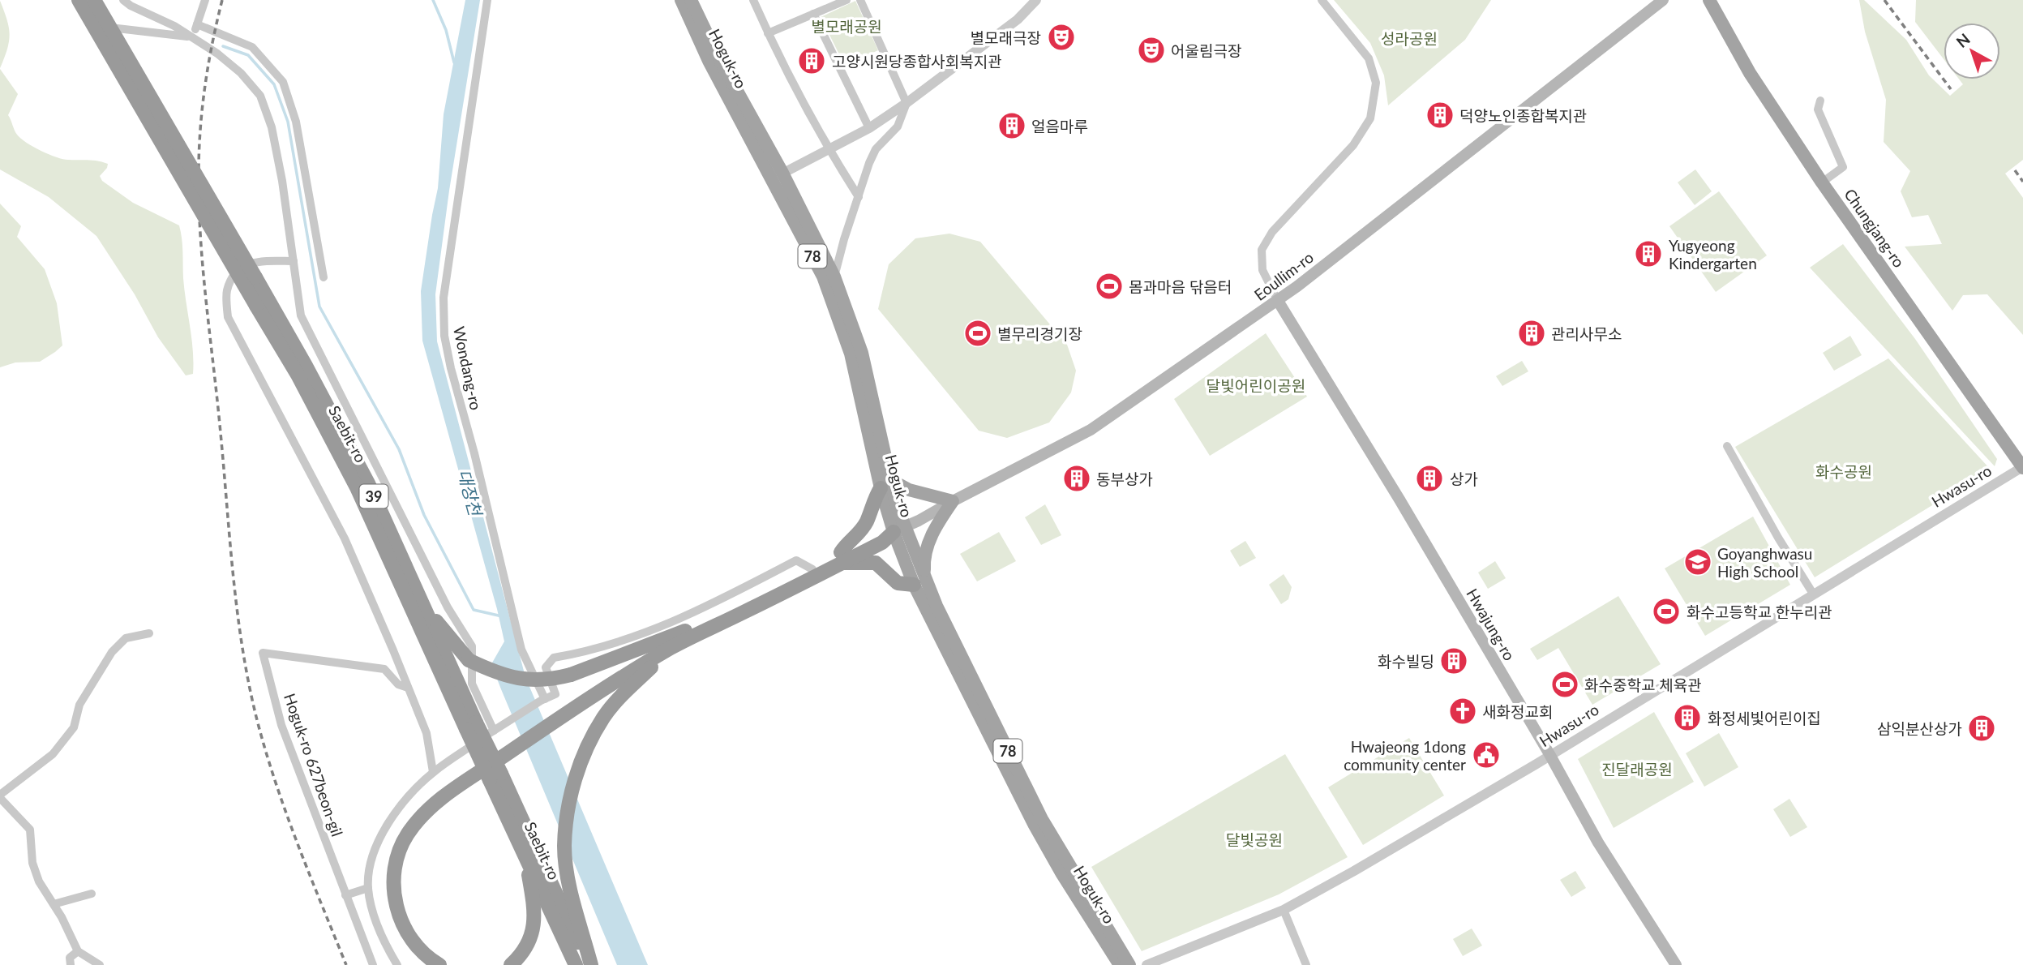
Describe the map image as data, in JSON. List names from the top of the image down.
{
  "streets": {
    "highway": ["Saebit-ro", "39"],
    "main road": [
      "Hoguk-ro",
      "Chungjang-ro",
      "78",
      "Eoullim-ro",
      "Hwajung-ro"
    ],
    "street": ["Wondang-ro", "Hwasu-ro", "Hoguk-ro 627beon-gil"]
  },
  "crossings": [
    ["Hoguk-ro", "Eoullim-ro"],
    ["Chungjang-ro", "Hwasu-ro"],
    ["Eoullim-ro", "Hwajung-ro"],
    ["Hwasu-ro", "Hwajung-ro"]
  ],
  "water": ["대장천"],
  "parks": [
    "별모래공원",
    "성라공원",
    "달빛어린이공원",
    "화수공원",
    "진달래공원",
    "달빛공원"
  ],
  "places": {
    "theatre": ["별모래극장", "어울림극장"],
    "building": [
      "고양시원당종합사회복지관",
      "덕양노인종합복지관",
      "얼음마루",
      "Yugyeong Kindergarten",
      "관리사무소",
      "동부상가",
      "상가",
      "화수빌딩",
      "화정세빛어린이집",
      "삼익분산상가"
    ],
    "sports": [
      "몸과마음 닦음터",
      "별무리경기장",
      "화수고등학교 한누리관",
      "화수중학교 체육관"
    ],
    "school or university": ["Goyanghwasu High School"],
    "church": ["새화정교회"],
    "public building": ["Hwajeong 1dong community center"]
  },
  "north": "top left"
}
